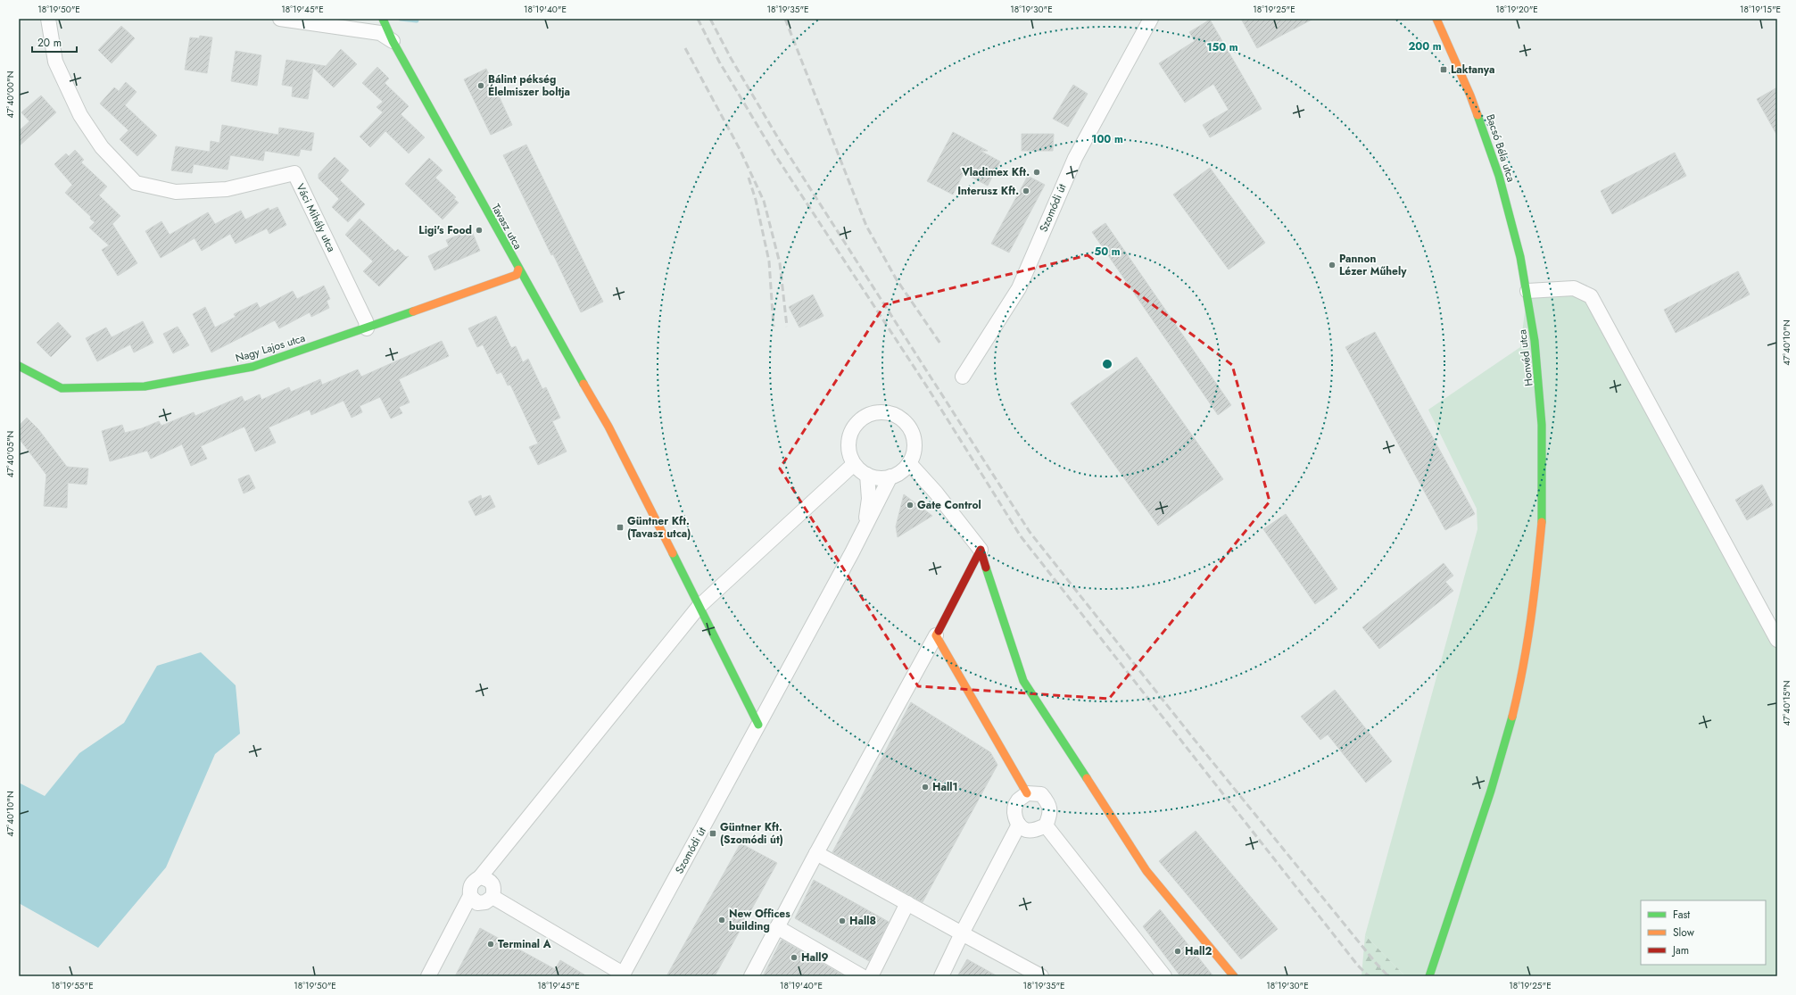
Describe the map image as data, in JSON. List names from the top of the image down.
{
  "streets": {
    "street": [
      "Bacsó Béla utca",
      "Szomódi út",
      "Váci Mihály utca",
      "Tavasz utca",
      "Nagy Lajos utca",
      "Honvéd utca"
    ]
  },
  "crossings": [
    ["Bacsó Béla utca", "Honvéd utca"],
    ["Szomódi út", "Tavasz utca"],
    ["Váci Mihály utca", "Nagy Lajos utca"],
    ["Tavasz utca", "Nagy Lajos utca"]
  ],
  "places": {
    "transit": ["Laktanya", "Güntner Kft. (Tavasz utca)", "Güntner Kft. (Szomódi út)"],
    "other": [
      "Bálint pékség Élelmiszer boltja",
      "Vladimex Kft.",
      "Interusz Kft.",
      "Ligi's Food",
      "Pannon Lézer Műhely",
      "Gate Control",
      "Hall1",
      "New Offices building",
      "Hall8",
      "Terminal A",
      "Hall2",
      "Hall9"
    ]
  },
  "legend": ["Fast", "Slow", "Jam"],
  "scale_bar": "20 m",
  "coordinates": [
    "18°19'50\"E",
    "18°19'45\"E",
    "18°19'40\"E",
    "18°19'35\"E",
    "18°19'30\"E",
    "18°19'25\"E",
    "18°19'20\"E",
    "18°19'15\"E",
    "47°40'00\"N",
    "47°40'10\"N",
    "47°40'05\"N",
    "47°40'15\"N",
    "18°19'55\"E"
  ],
  "rings": [
    "200 m",
    "150 m",
    "100 m",
    "50 m"
  ]
}
